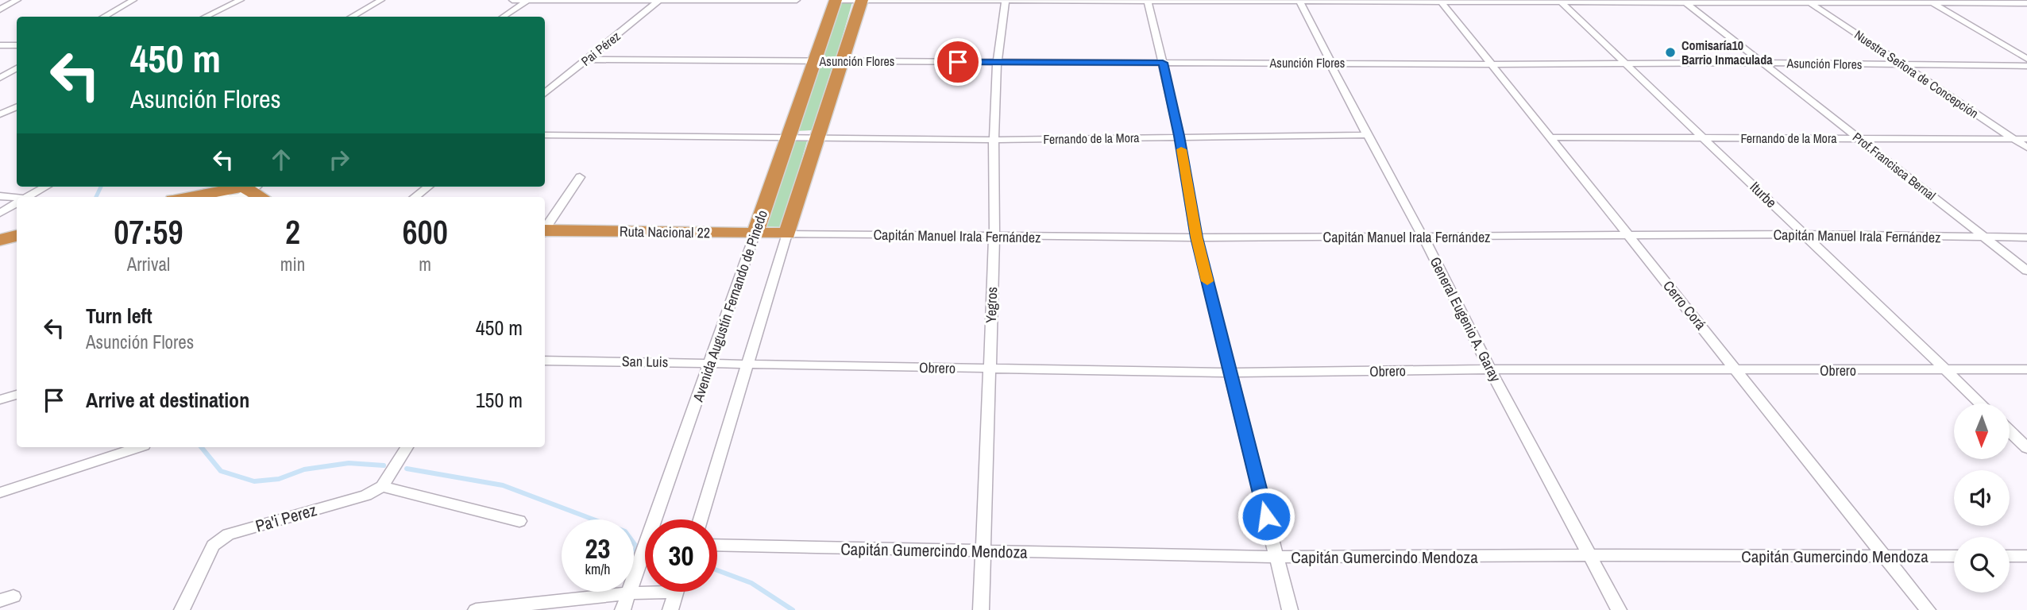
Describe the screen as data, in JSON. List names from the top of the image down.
{
  "streets": {
    "highway": ["Ruta Nacional 22", "Avenida Augustín Fernando de Pinedo"],
    "street": [
      "Pai Pérez",
      "Asunción Flores",
      "Nuestra Señora de Concepción",
      "Fernando de la Mora",
      "Prof.Francisca Bernal",
      "Iturbe",
      "Capitán Manuel Irala Fernández",
      "Yegros",
      "Cerro Corá",
      "General Eugenio A. Garay",
      "San Luis",
      "Obrero",
      "Pa'i Perez",
      "Capitán Gumercindo Mendoza"
    ]
  },
  "crossings": [
    ["Pai Pérez", "Asunción Flores"],
    ["Asunción Flores", "Nuestra Señora de Concepción"],
    ["Asunción Flores", "Prof.Francisca Bernal"],
    ["Asunción Flores", "Iturbe"],
    ["Asunción Flores", "Yegros"],
    ["Asunción Flores", "Cerro Corá"],
    ["Asunción Flores", "Avenida Augustín Fernando de Pinedo"],
    ["Asunción Flores", "General Eugenio A. Garay"],
    ["Nuestra Señora de Concepción", "Fernando de la Mora"],
    ["Fernando de la Mora", "Prof.Francisca Bernal"],
    ["Fernando de la Mora", "Iturbe"],
    ["Fernando de la Mora", "Yegros"],
    ["Fernando de la Mora", "Cerro Corá"],
    ["Fernando de la Mora", "Avenida Augustín Fernando de Pinedo"],
    ["Fernando de la Mora", "General Eugenio A. Garay"],
    ["Prof.Francisca Bernal", "Capitán Manuel Irala Fernández"],
    ["Iturbe", "Capitán Manuel Irala Fernández"],
    ["Iturbe", "Obrero"],
    ["Ruta Nacional 22", "Capitán Manuel Irala Fernández"],
    ["Ruta Nacional 22", "Avenida Augustín Fernando de Pinedo"],
    ["Capitán Manuel Irala Fernández", "Yegros"],
    ["Capitán Manuel Irala Fernández", "Cerro Corá"],
    ["Capitán Manuel Irala Fernández", "General Eugenio A. Garay"],
    ["Yegros", "Obrero"],
    ["Yegros", "Capitán Gumercindo Mendoza"],
    ["Cerro Corá", "Obrero"],
    ["Cerro Corá", "Capitán Gumercindo Mendoza"],
    ["Avenida Augustín Fernando de Pinedo", "San Luis"],
    ["General Eugenio A. Garay", "Obrero"],
    ["General Eugenio A. Garay", "Capitán Gumercindo Mendoza"],
    ["San Luis", "Obrero"]
  ],
  "places": ["Comisaría10 Barrio Inmaculada"],
  "north": "bottom",
  "page": {
    "turn": ["450 m", "Asunción Flores"],
    "eta": [
      "07:59",
      "Arrival",
      "2",
      "min",
      "600",
      "m"
    ],
    "list": [
      {
        "name": "Turn left",
        "note": "Asunción Flores",
        "value": "450 m"
      },
      {
        "name": "Arrive at destination",
        "value": "150 m"
      }
    ],
    "speed": "23 km/h",
    "limit": "30"
  }
}
